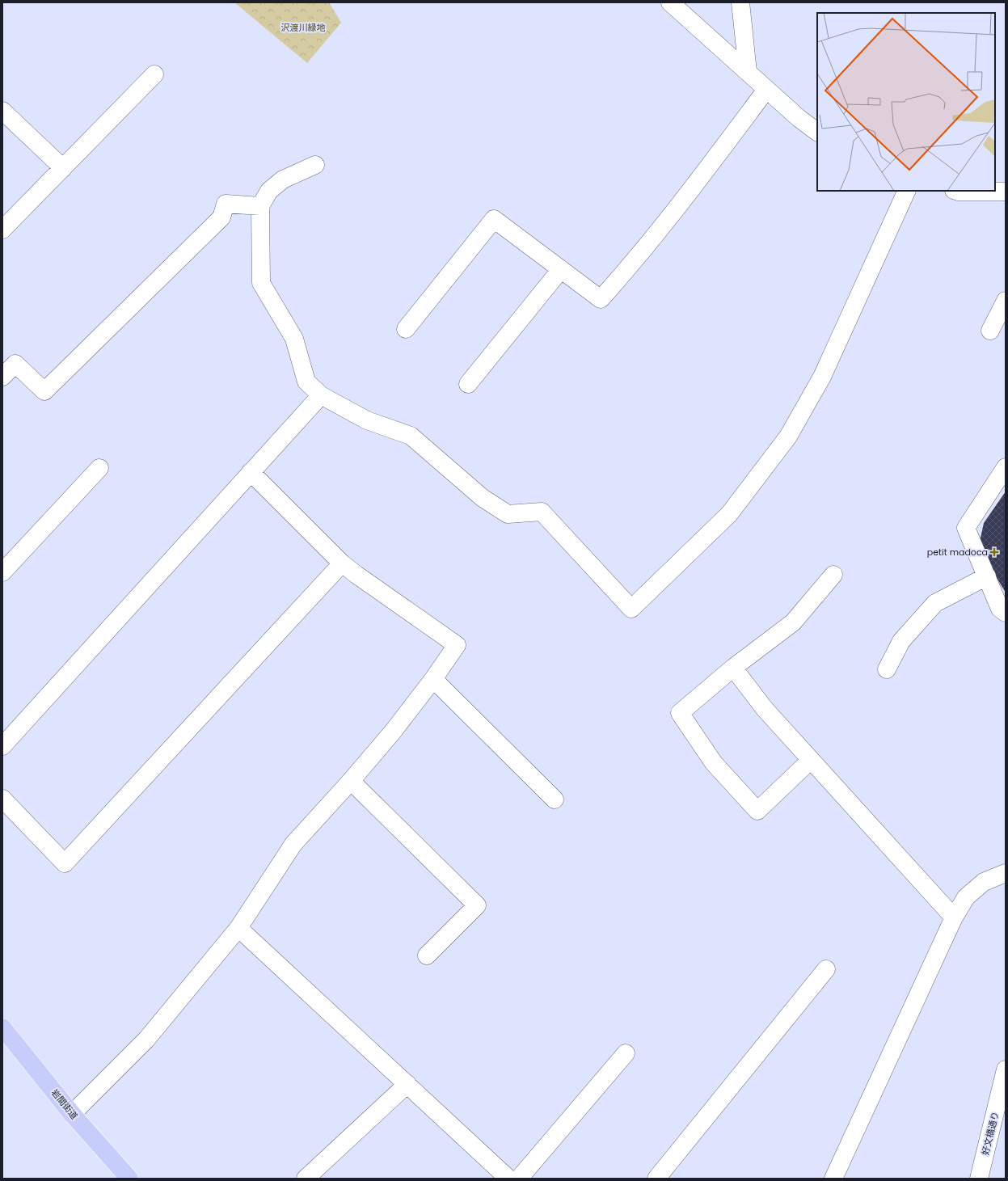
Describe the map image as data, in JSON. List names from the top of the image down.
{
  "streets": {
    "main road": ["岩間街道"],
    "street": ["好文橋通り"]
  },
  "parks": ["沢渡川緑地"],
  "places": {
    "health": ["petit madoca"]
  }
}
